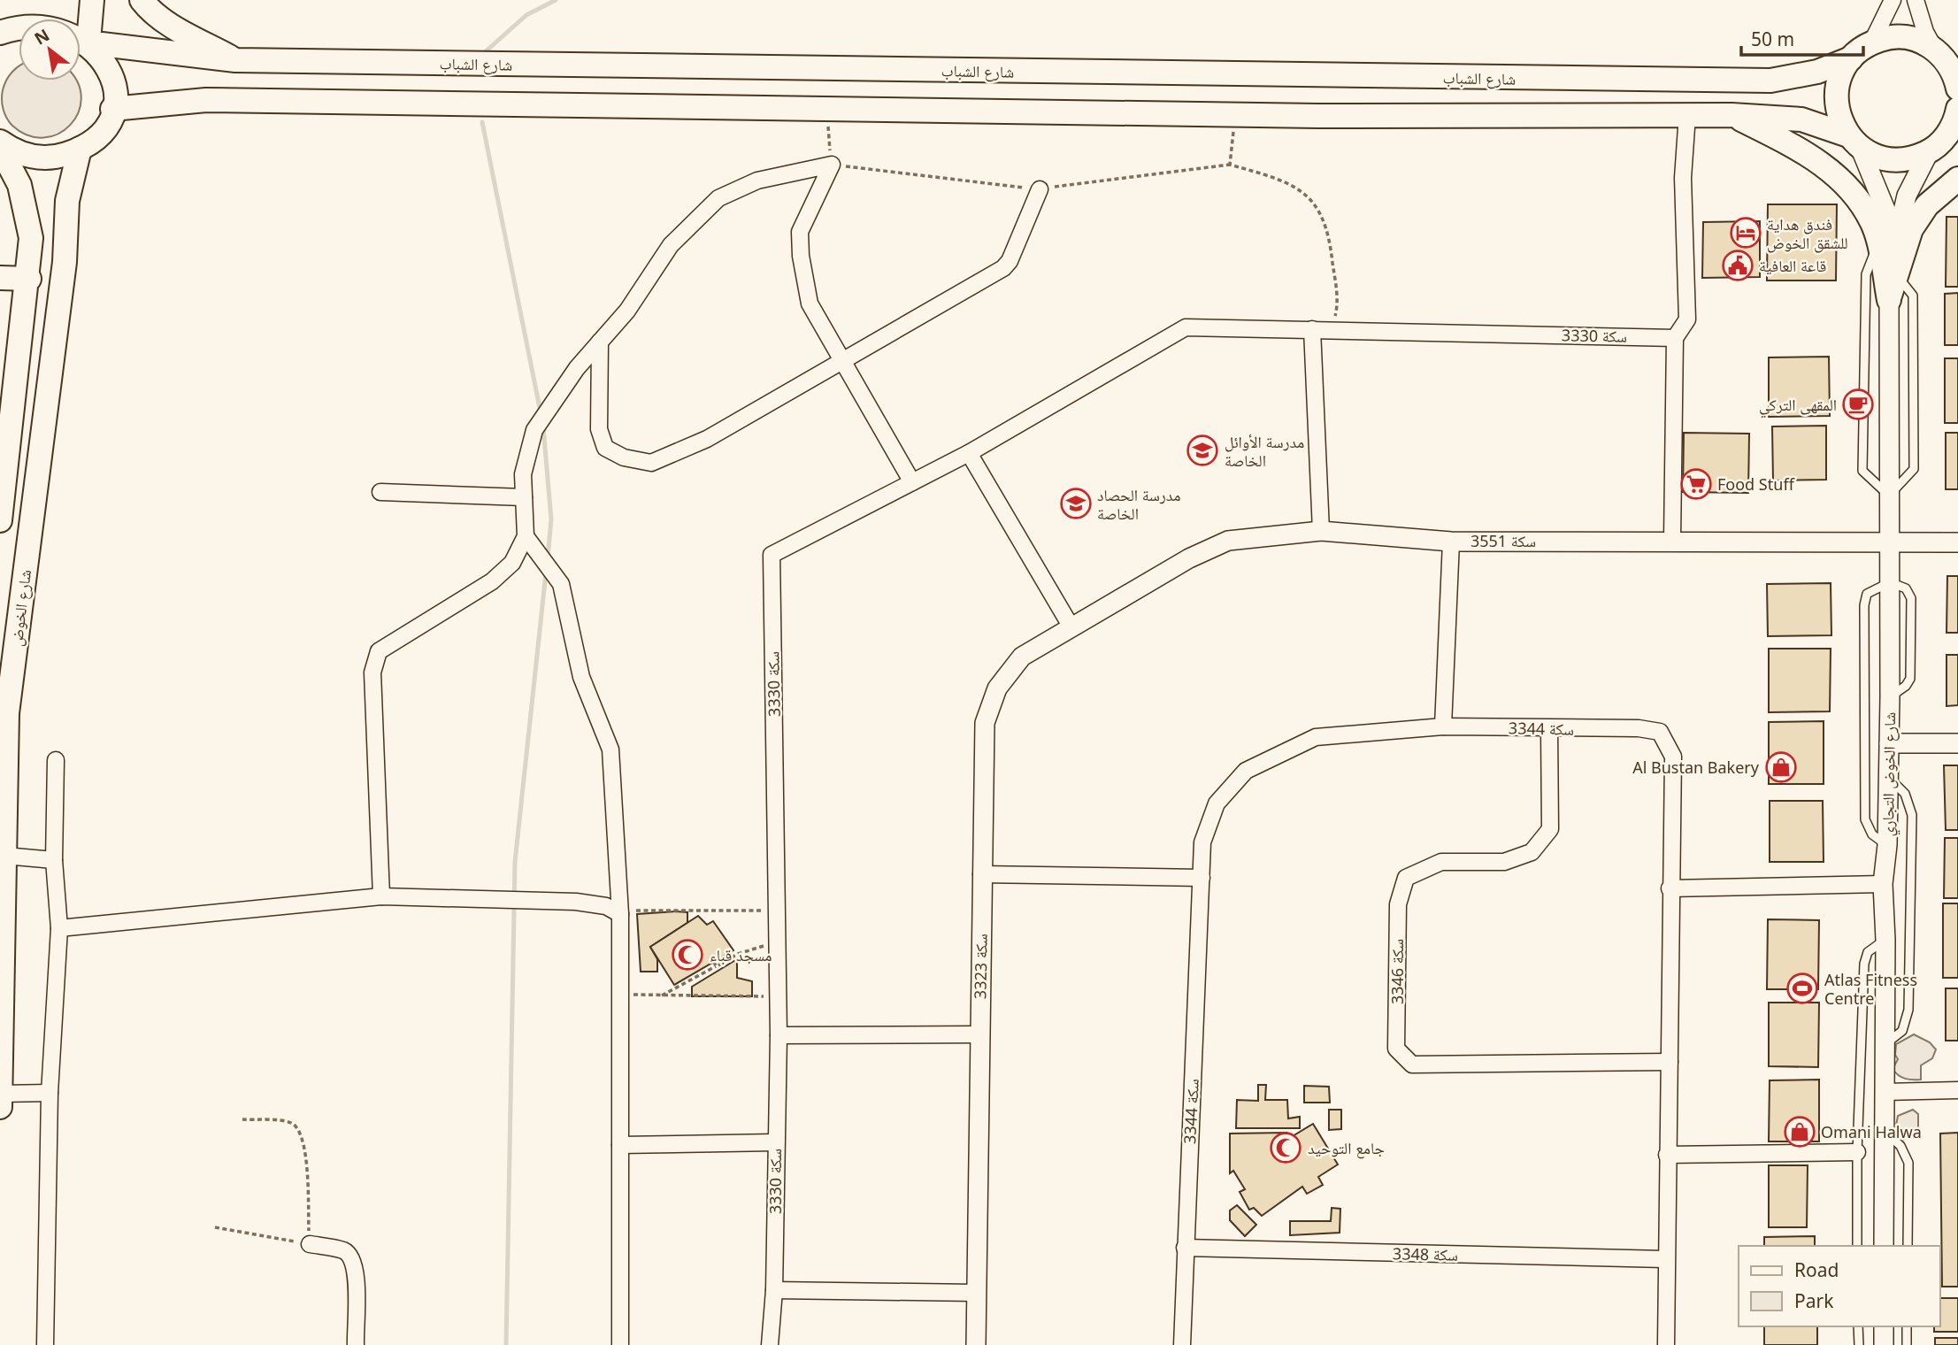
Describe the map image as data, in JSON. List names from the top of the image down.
{
  "streets": {
    "main road": ["شارع الشباب", "شارع الخوض"],
    "street": [
      "سكة 3330",
      "سكة 3551",
      "سكة 3344",
      "شارع الخوض التجاري",
      "سكة 3323",
      "سكة 3346",
      "سكة 3348"
    ]
  },
  "crossings": [
    ["سكة 3551", "شارع الخوض التجاري"],
    ["سكة 3551", "سكة 3323"],
    ["سكة 3344", "سكة 3346"],
    ["سكة 3344", "سكة 3348"]
  ],
  "places": {
    "hotel": ["فندق هداية للشقق الخوض"],
    "public building": ["قاعة العافية"],
    "cafe": ["المقهى التركي"],
    "school or university": ["مدرسة الأوائل الخاصة", "مدرسة الحصاد الخاصة"],
    "supermarket": ["Food Stuff"],
    "shop": ["Al Bustan Bakery", "Omani Halwa"],
    "mosque": ["مسجد قباء", "جامع التوحيد"],
    "sports": ["Atlas Fitness Centre"]
  },
  "legend": ["Road", "Park"],
  "scale_bar": "50 m",
  "north": "top left"
}
